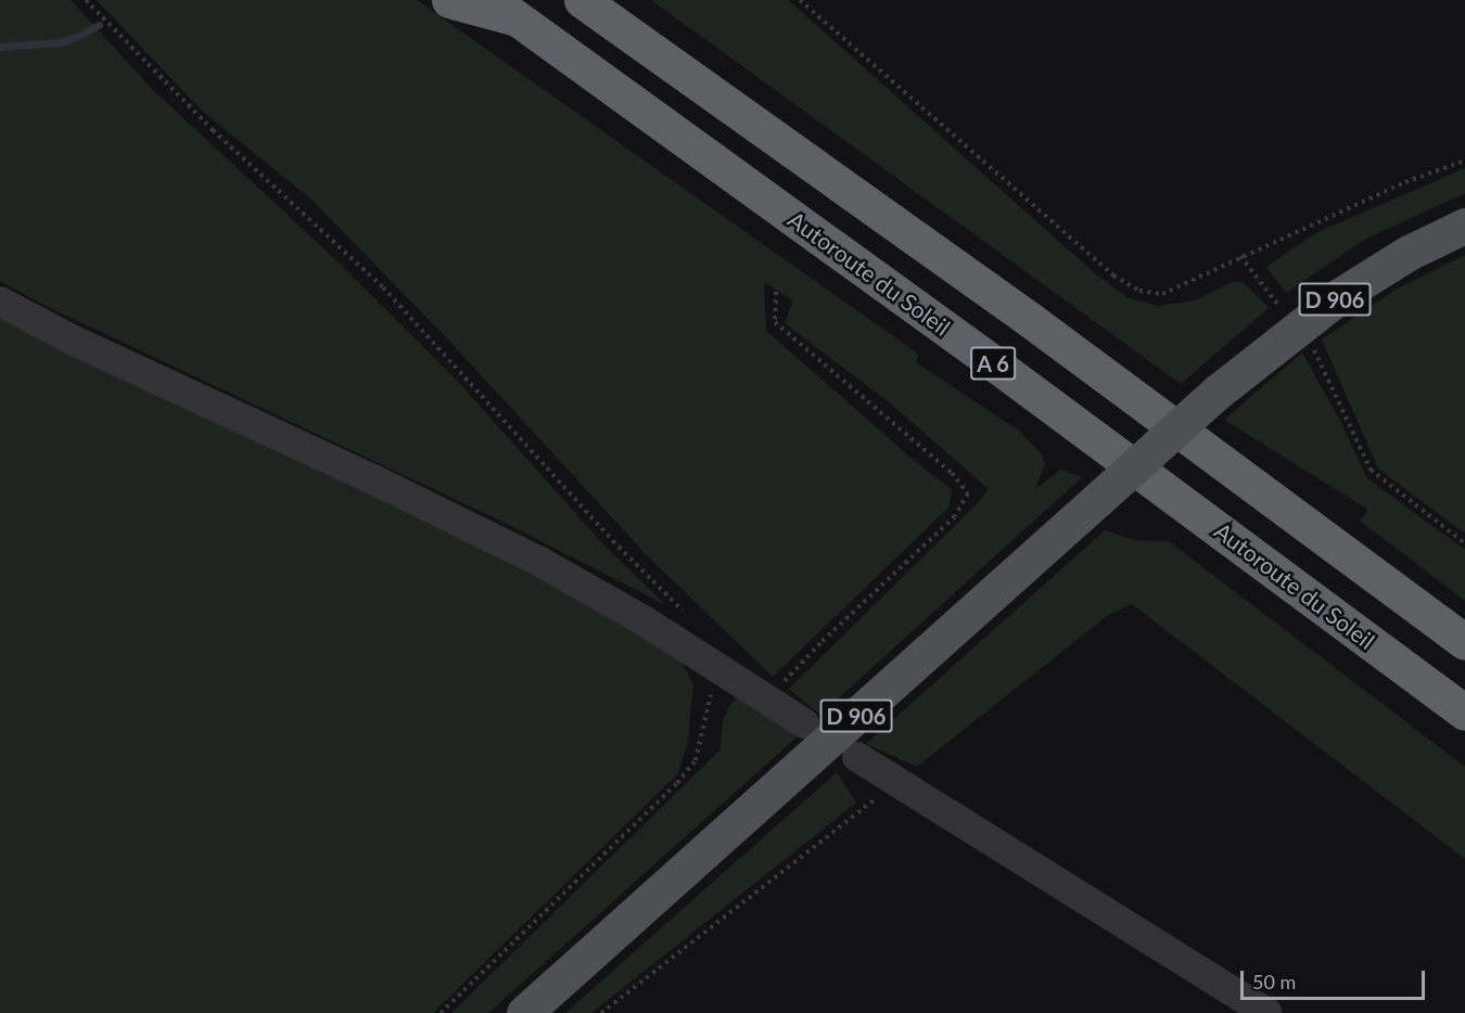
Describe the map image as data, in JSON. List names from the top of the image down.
{
  "streets": {
    "highway": ["Autoroute du Soleil", "A 6"],
    "main road": ["D 906"]
  },
  "scale_bar": "50 m"
}
